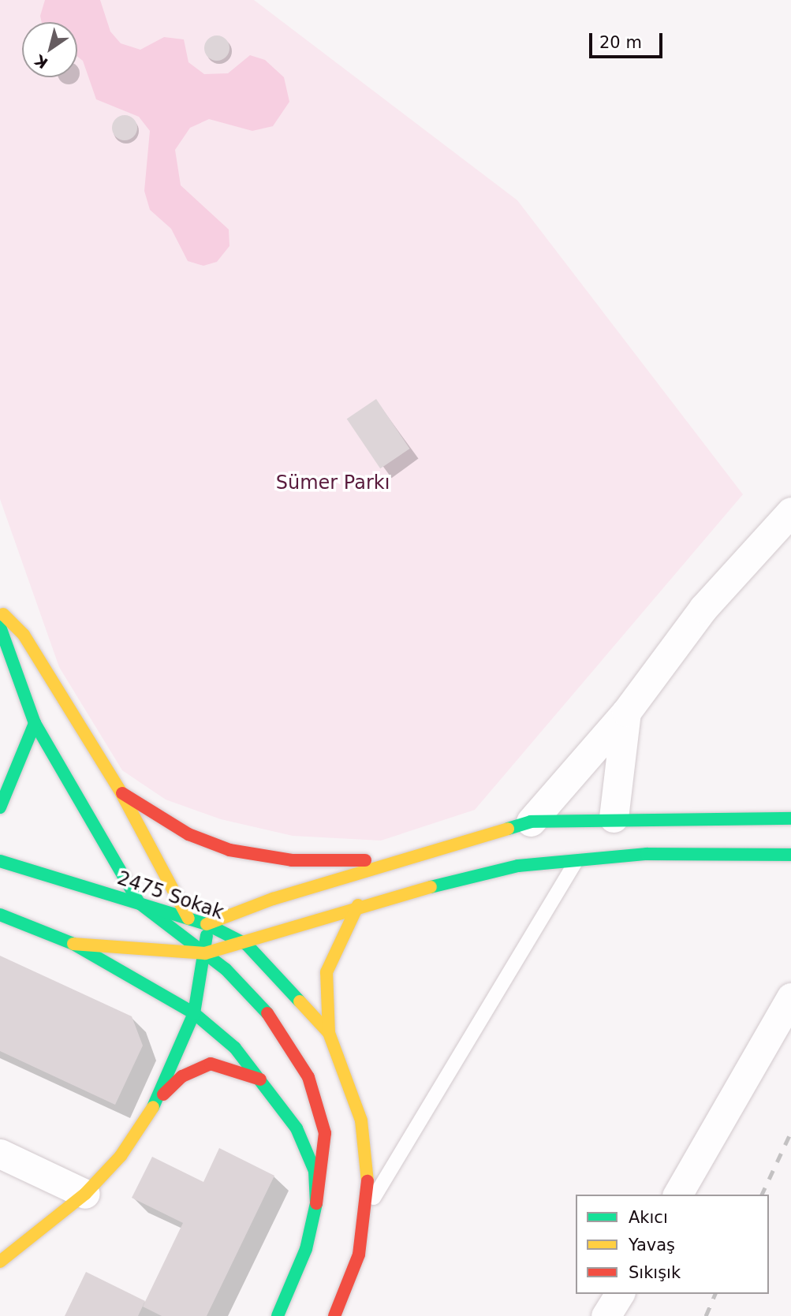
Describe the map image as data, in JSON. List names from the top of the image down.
{
  "streets": {
    "main road": ["2475 Sokak"]
  },
  "parks": ["Sümer Parkı"],
  "legend": ["Akıcı", "Yavaş", "Sıkışık"],
  "scale_bar": "20 m",
  "north": "bottom left"
}
